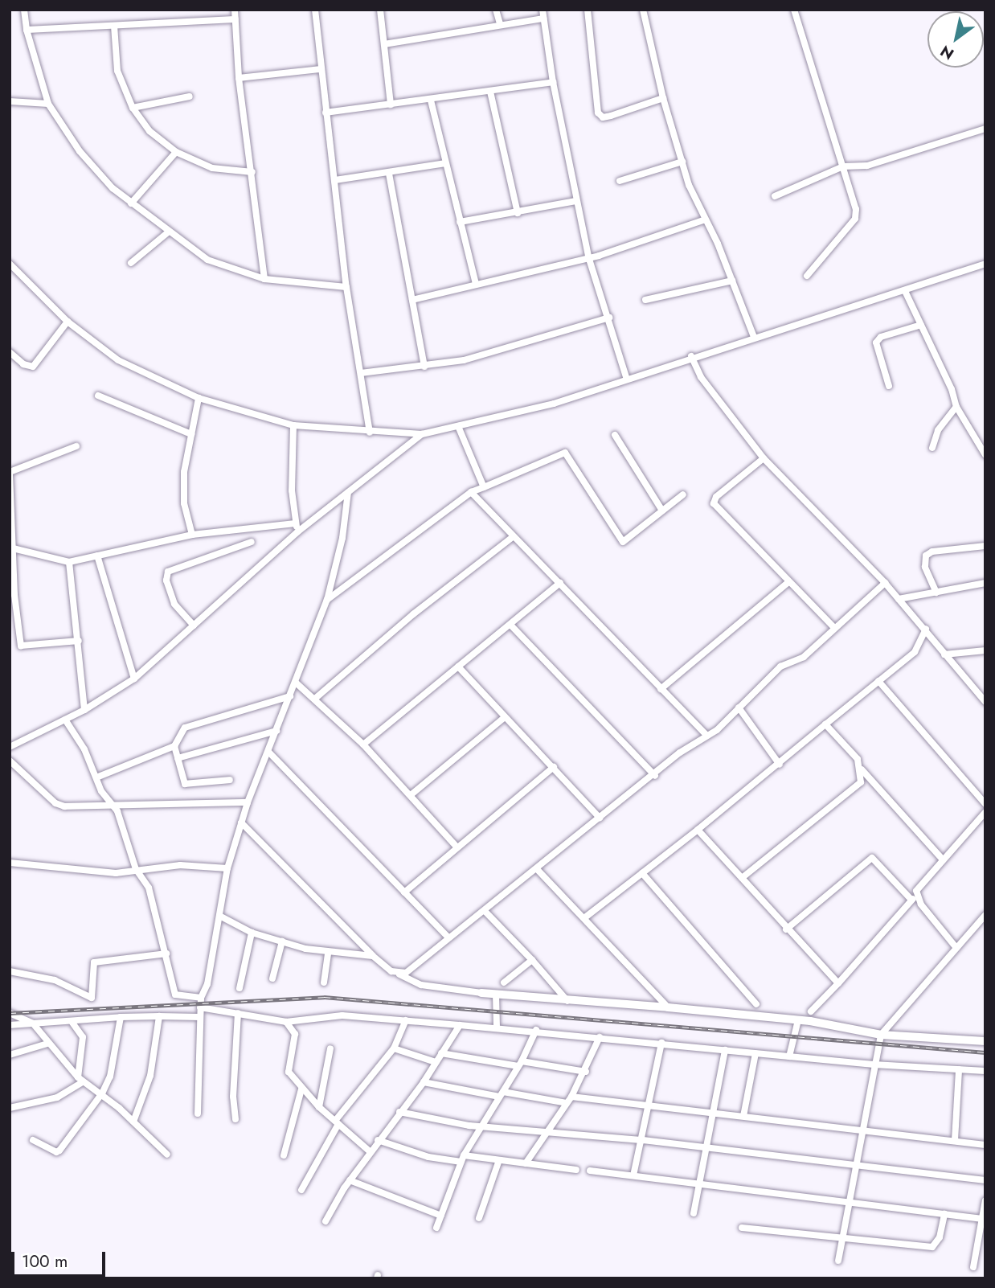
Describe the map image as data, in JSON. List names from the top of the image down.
{
  "scale_bar": "100 m",
  "north": "bottom left"
}
